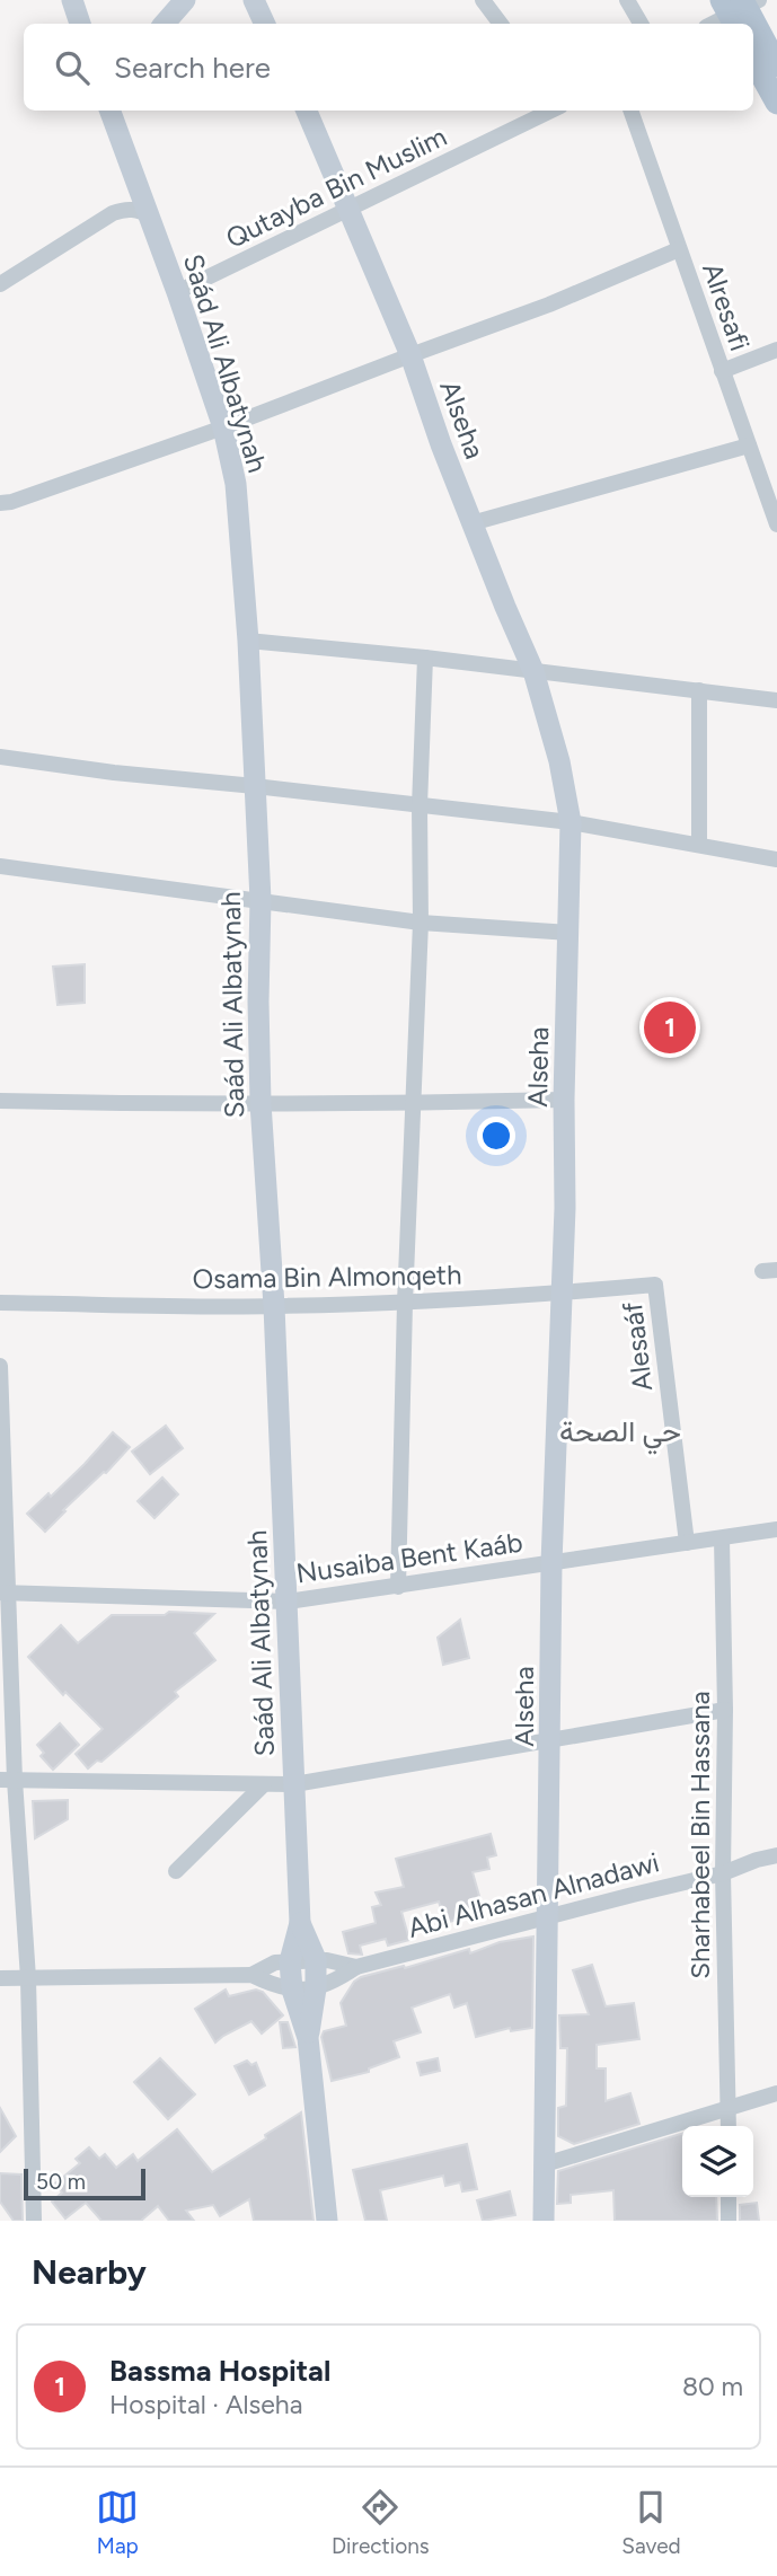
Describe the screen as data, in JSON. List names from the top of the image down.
{
  "streets": {
    "main road": ["Saád Ali Albatynah", "Alseha"],
    "street": [
      "Qutayba Bin Muslim",
      "Alresafi",
      "Osama Bin Almonqeth",
      "Alesaáf",
      "Nusaiba Bent Kaáb",
      "Sharhabeel Bin Hassana",
      "Abi Alhasan Alnadawi"
    ]
  },
  "crossings": [
    ["Qutayba Bin Muslim", "Saád Ali Albatynah"],
    ["Qutayba Bin Muslim", "Alseha"],
    ["Saád Ali Albatynah", "Osama Bin Almonqeth"],
    ["Saád Ali Albatynah", "Nusaiba Bent Kaáb"],
    ["Saád Ali Albatynah", "Abi Alhasan Alnadawi"],
    ["Alseha", "Osama Bin Almonqeth"],
    ["Alseha", "Nusaiba Bent Kaáb"],
    ["Alseha", "Abi Alhasan Alnadawi"],
    ["Osama Bin Almonqeth", "Alesaáf"],
    ["Alesaáf", "Nusaiba Bent Kaáb"],
    ["Nusaiba Bent Kaáb", "Sharhabeel Bin Hassana"],
    ["Sharhabeel Bin Hassana", "Abi Alhasan Alnadawi"]
  ],
  "districts": ["حي الصحة"],
  "scale_bar": "50 m",
  "page": {
    "search": "Search here",
    "pins": "1",
    "scale": "50 m",
    "heading": "Nearby",
    "list": [
      {
        "mark": "1",
        "name": "Bassma Hospital",
        "note": "Hospital · Alseha",
        "value": "80 m"
      }
    ],
    "nav": ["Map", "Directions", "Saved"]
  }
}
